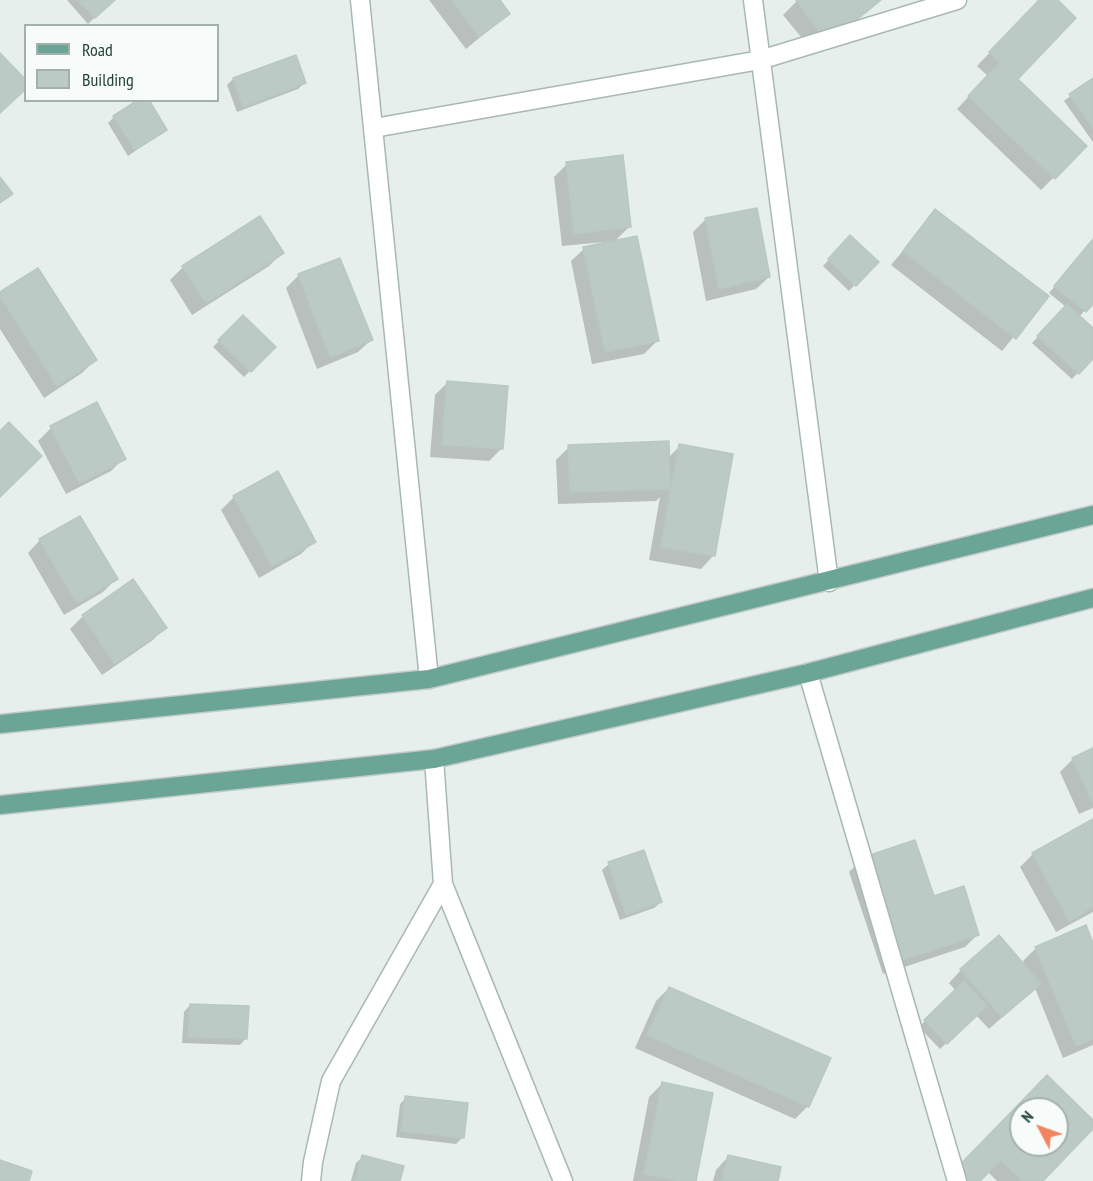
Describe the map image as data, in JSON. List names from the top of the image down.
{
  "legend": ["Road", "Building"],
  "north": "top left"
}
